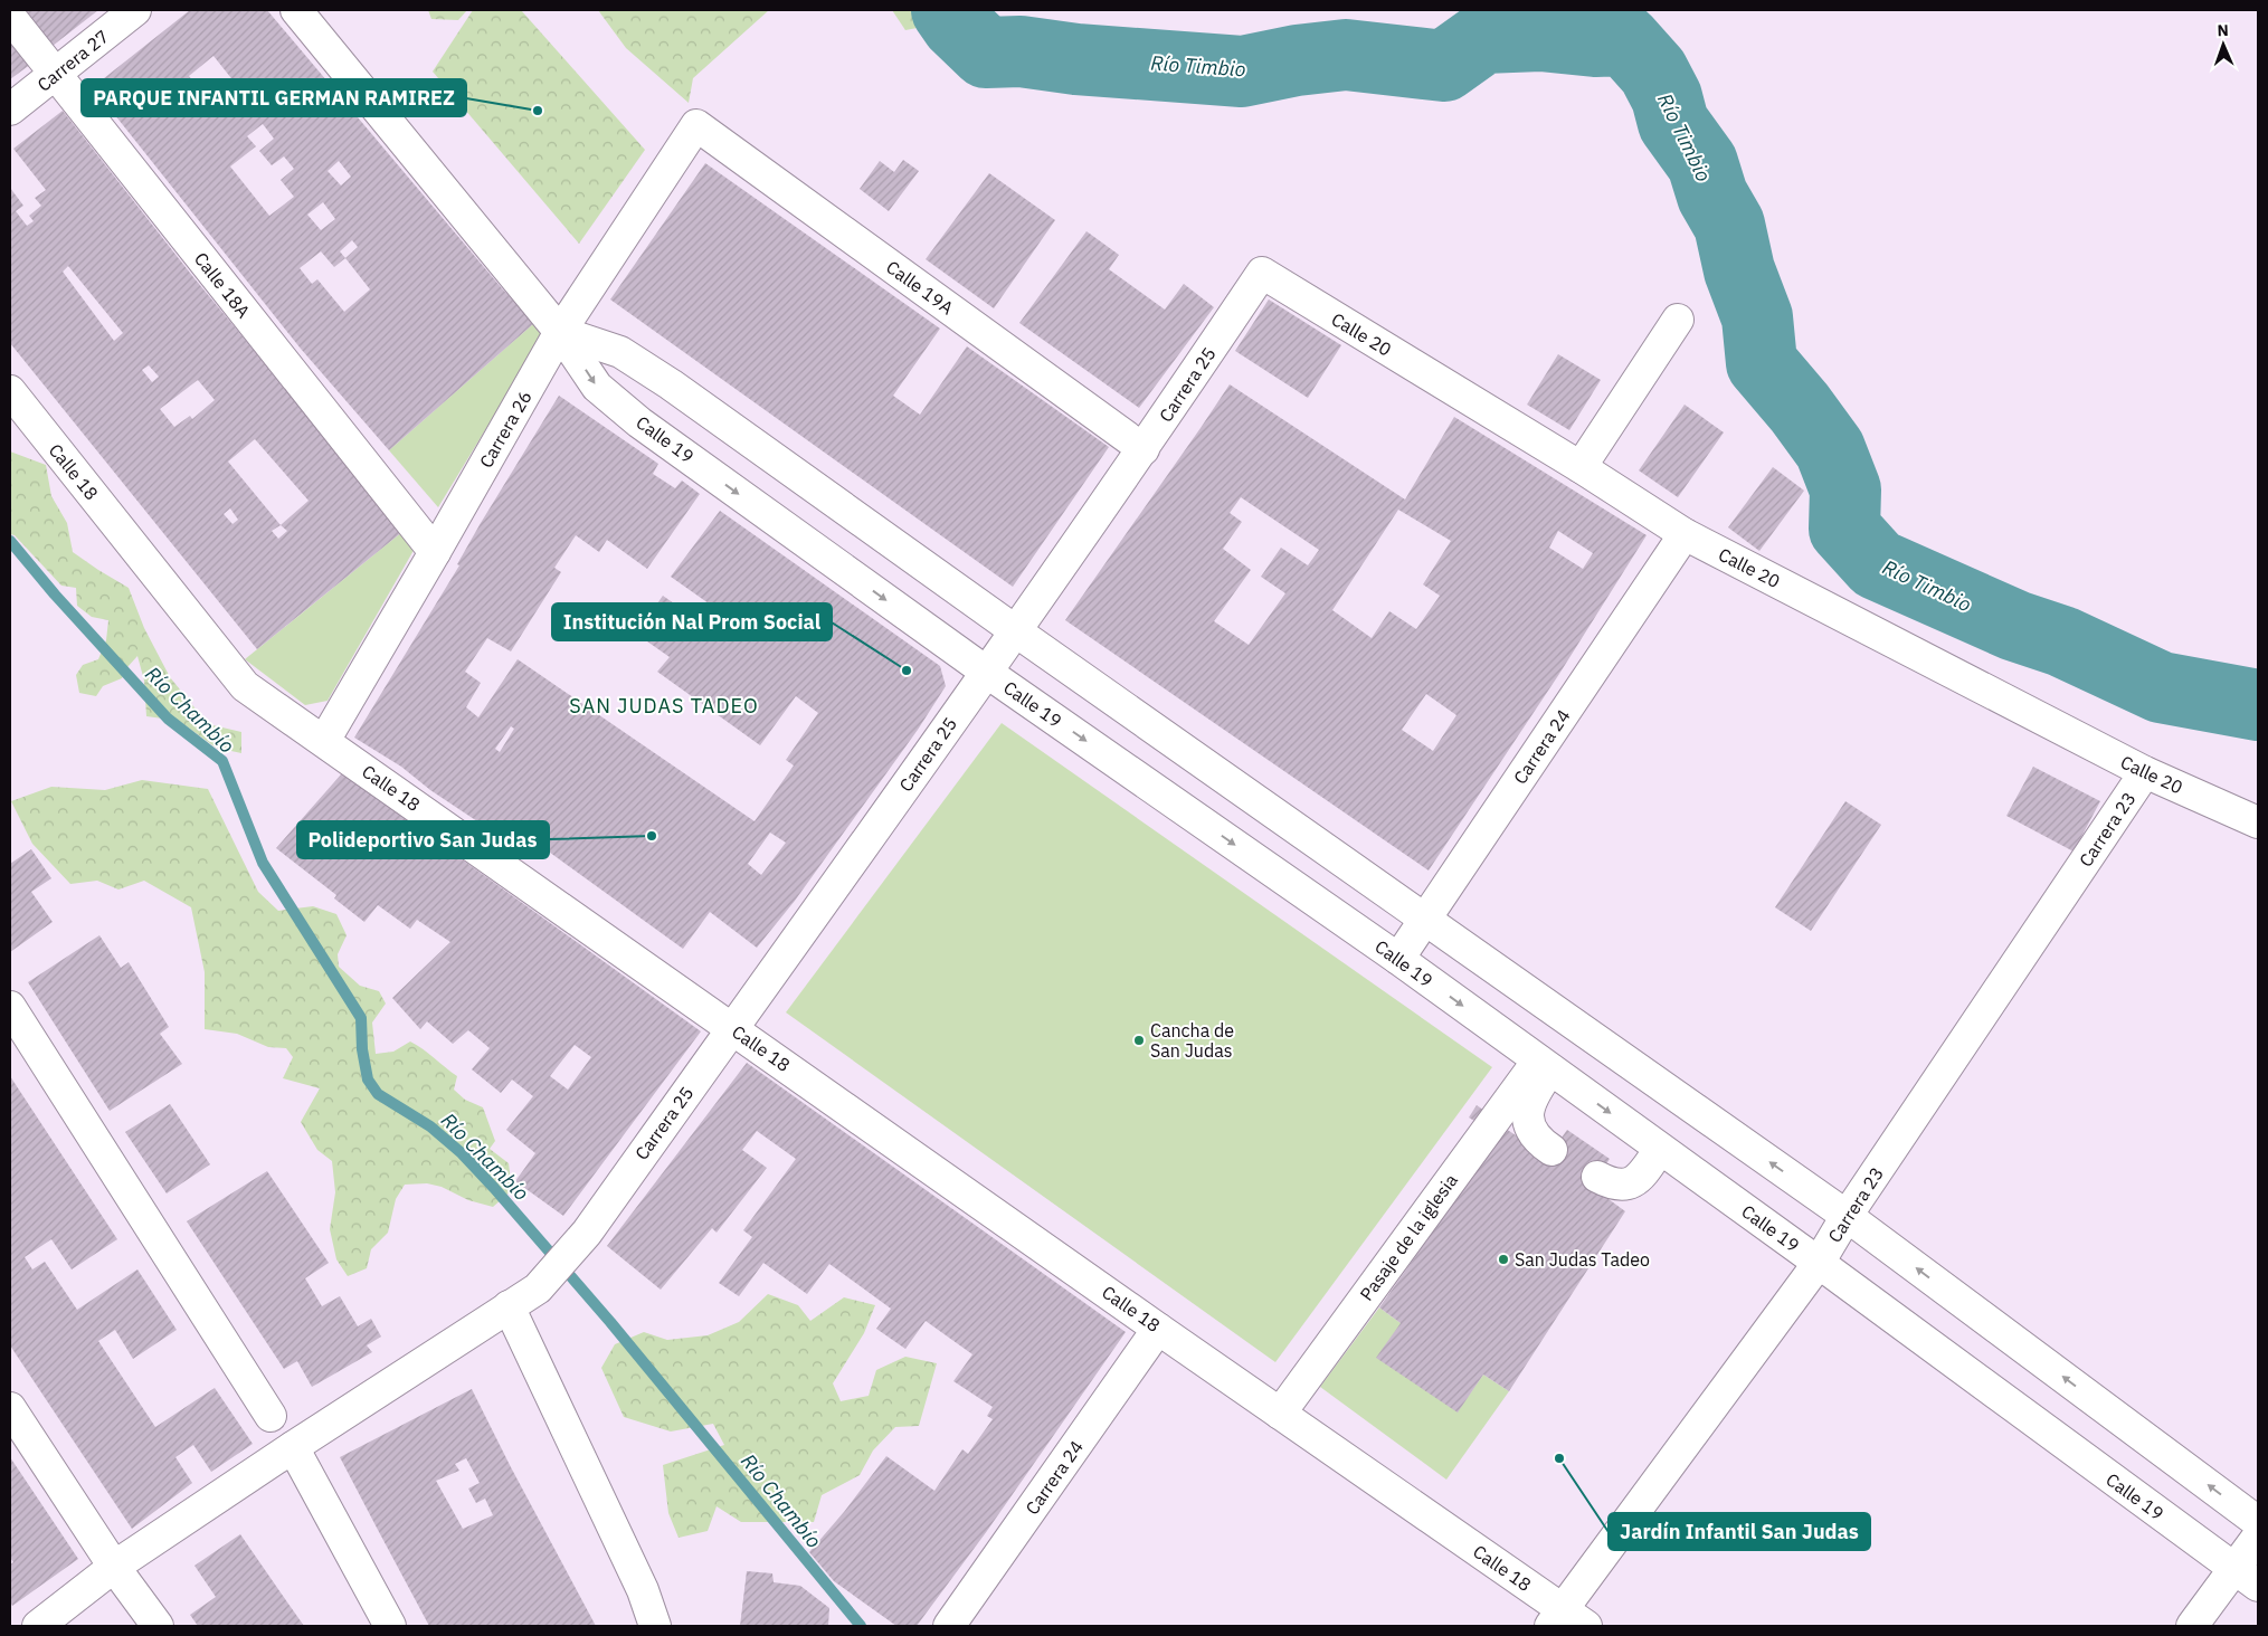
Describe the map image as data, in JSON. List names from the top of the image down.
{
  "streets": {
    "street": [
      "Carrera 27",
      "Calle 18A",
      "Calle 19A",
      "Calle 20",
      "Carrera 25",
      "Carrera 26",
      "Calle 19",
      "Calle 18",
      "Carrera 24",
      "Carrera 23",
      "Pasaje de la iglesia"
    ]
  },
  "crossings": [
    ["Carrera 27", "Calle 18A"],
    ["Calle 18A", "Carrera 26"],
    ["Calle 19A", "Carrera 25"],
    ["Calle 19A", "Carrera 26"],
    ["Calle 20", "Carrera 25"],
    ["Calle 20", "Carrera 24"],
    ["Calle 20", "Carrera 23"],
    ["Carrera 25", "Calle 19"],
    ["Carrera 25", "Calle 18"],
    ["Carrera 26", "Calle 19"],
    ["Carrera 26", "Calle 18"],
    ["Calle 19", "Carrera 24"],
    ["Calle 19", "Carrera 23"],
    ["Calle 19", "Pasaje de la iglesia"],
    ["Calle 18", "Carrera 24"],
    ["Calle 18", "Carrera 23"],
    ["Calle 18", "Pasaje de la iglesia"]
  ],
  "districts": ["SAN JUDAS TADEO"],
  "water": ["Río Timbio", "Río Chambío"],
  "places": [
    "PARQUE INFANTIL GERMAN RAMIREZ",
    "Institución Nal Prom Social",
    "Polideportivo San Judas",
    "Cancha de San Judas",
    "San Judas Tadeo",
    "Jardín Infantil San Judas"
  ],
  "north": "top"
}
